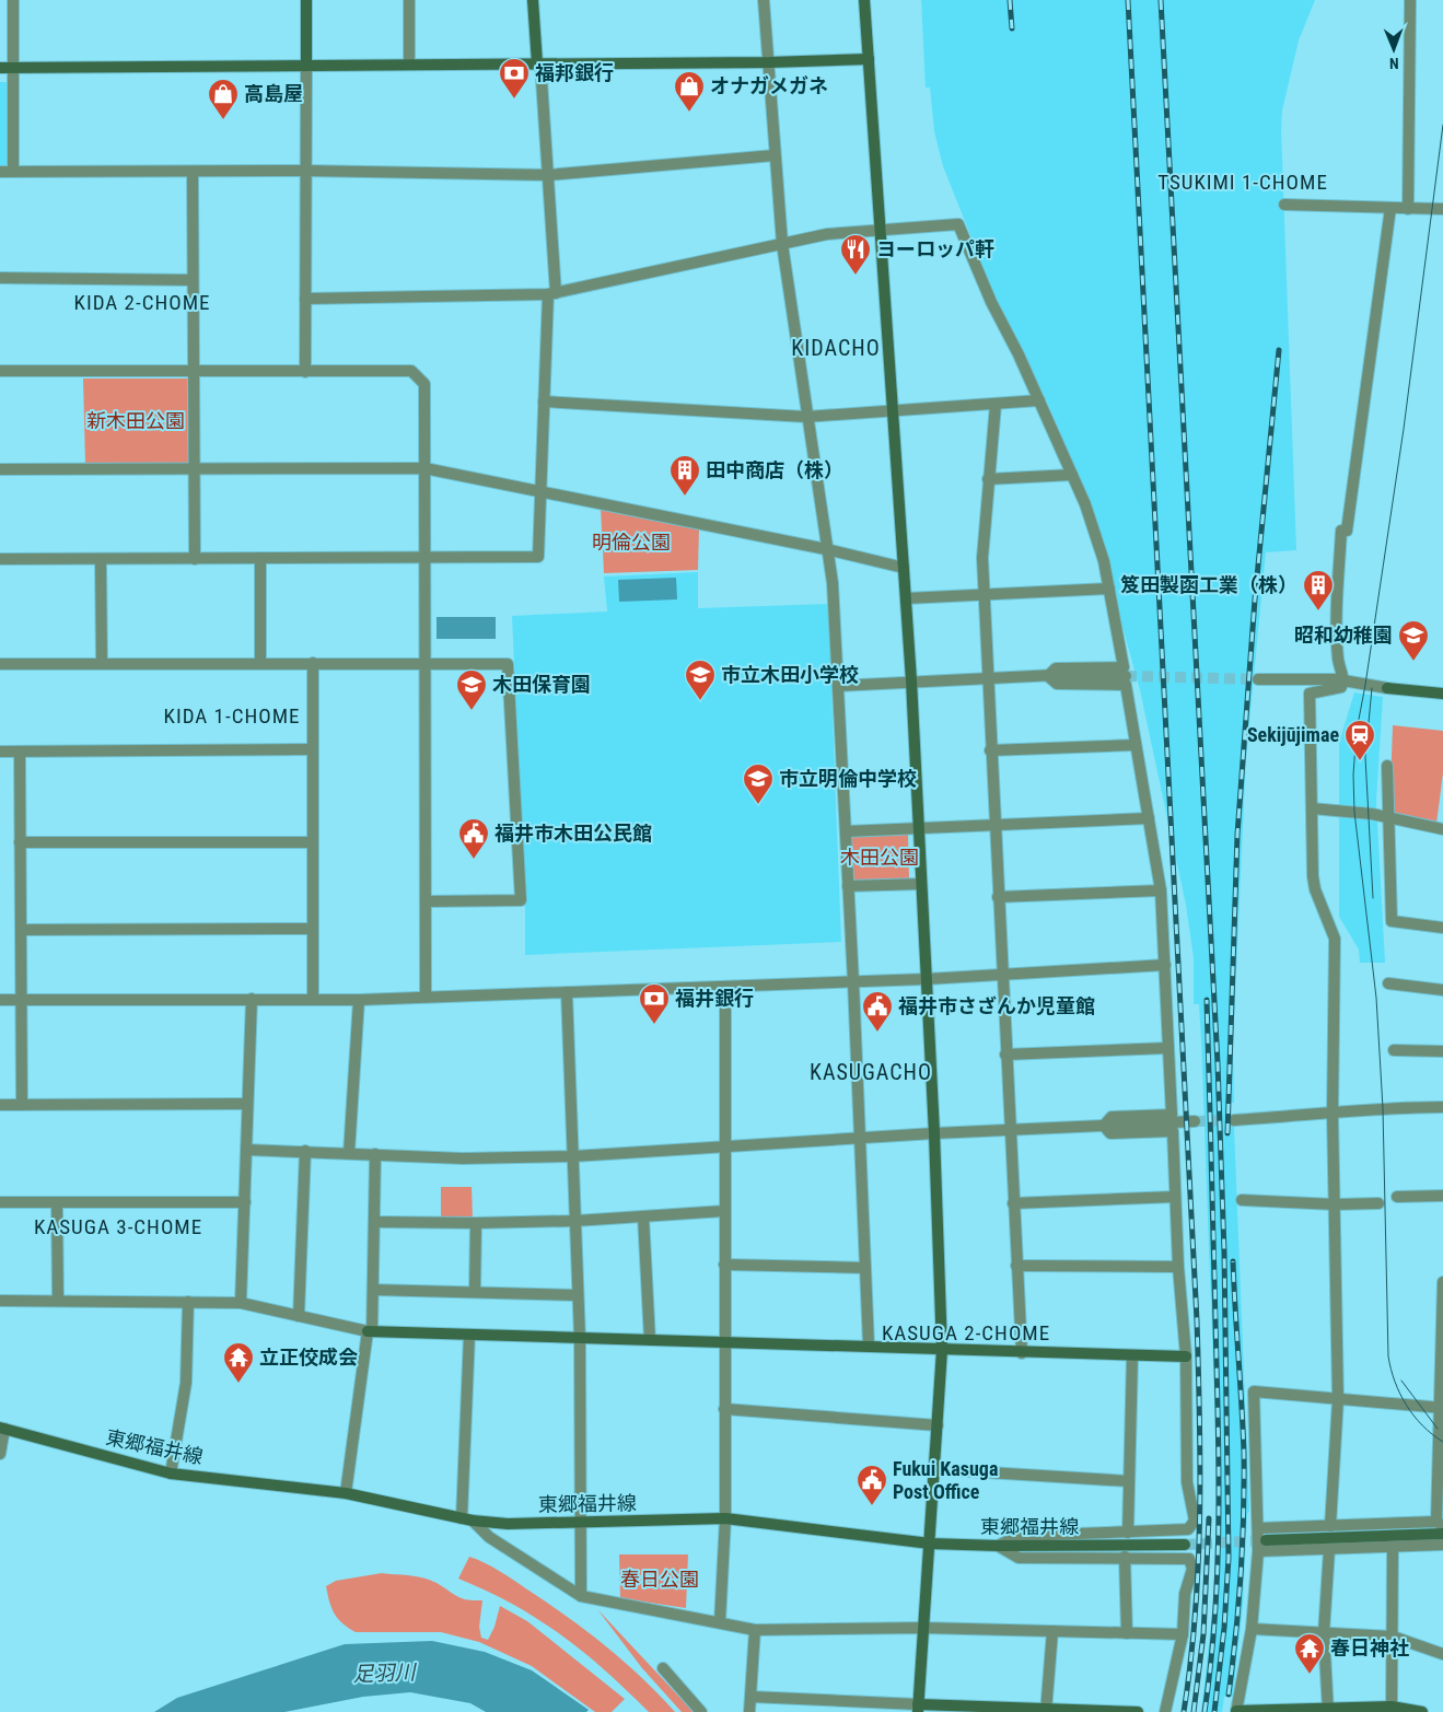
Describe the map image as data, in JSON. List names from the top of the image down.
{
  "streets": {
    "street": ["東郷福井線"]
  },
  "districts": [
    "TSUKIMI 1-CHOME",
    "KIDA 2-CHOME",
    "KIDACHO",
    "KIDA 1-CHOME",
    "KASUGACHO",
    "KASUGA 3-CHOME",
    "KASUGA 2-CHOME"
  ],
  "water": ["足羽川"],
  "parks": [
    "新木田公園",
    "明倫公園",
    "木田公園",
    "春日公園"
  ],
  "places": {
    "bank": ["福邦銀行", "福井銀行"],
    "shop": ["オナガメガネ", "高島屋"],
    "restaurant": ["ヨーロッパ軒"],
    "building": ["田中商店（株）", "笈田製函工業（株）"],
    "school or university": [
      "昭和幼稚園",
      "市立木田小学校",
      "木田保育園",
      "市立明倫中学校"
    ],
    "station": ["Sekijūjimae"],
    "public building": ["福井市木田公民館", "福井市さざんか児童館", "Fukui Kasuga Post Office"],
    "temple": ["立正佼成会", "春日神社"]
  },
  "north": "bottom"
}
